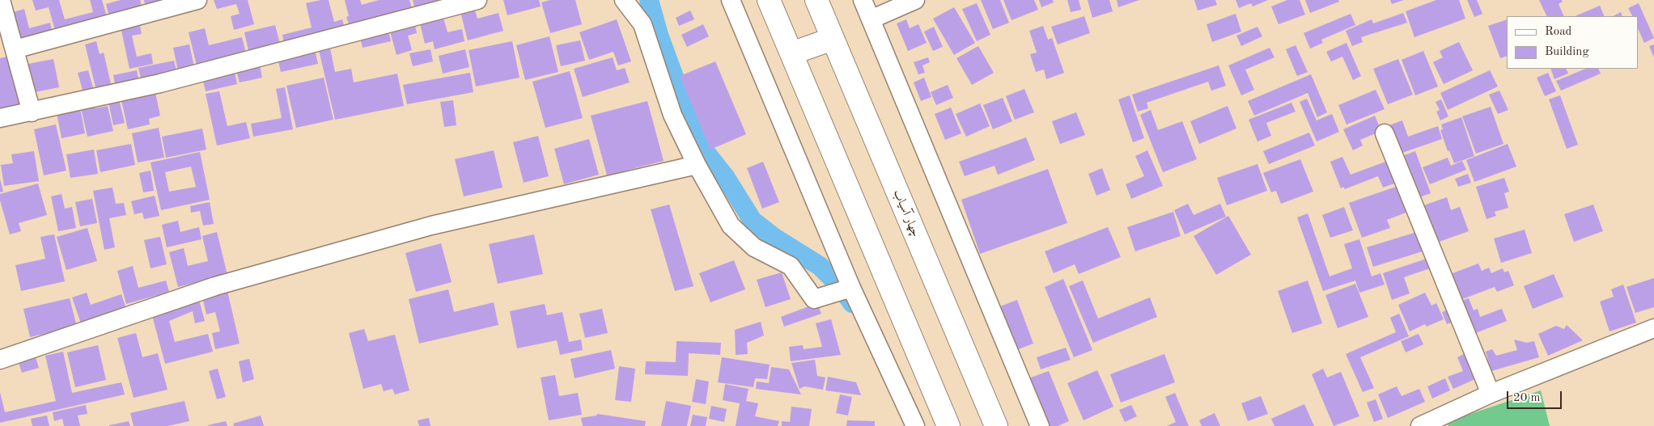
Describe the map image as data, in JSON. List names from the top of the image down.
{
  "streets": {
    "highway": ["چهار آسیاب"]
  },
  "legend": ["Road", "Building"],
  "scale_bar": "20 m"
}
